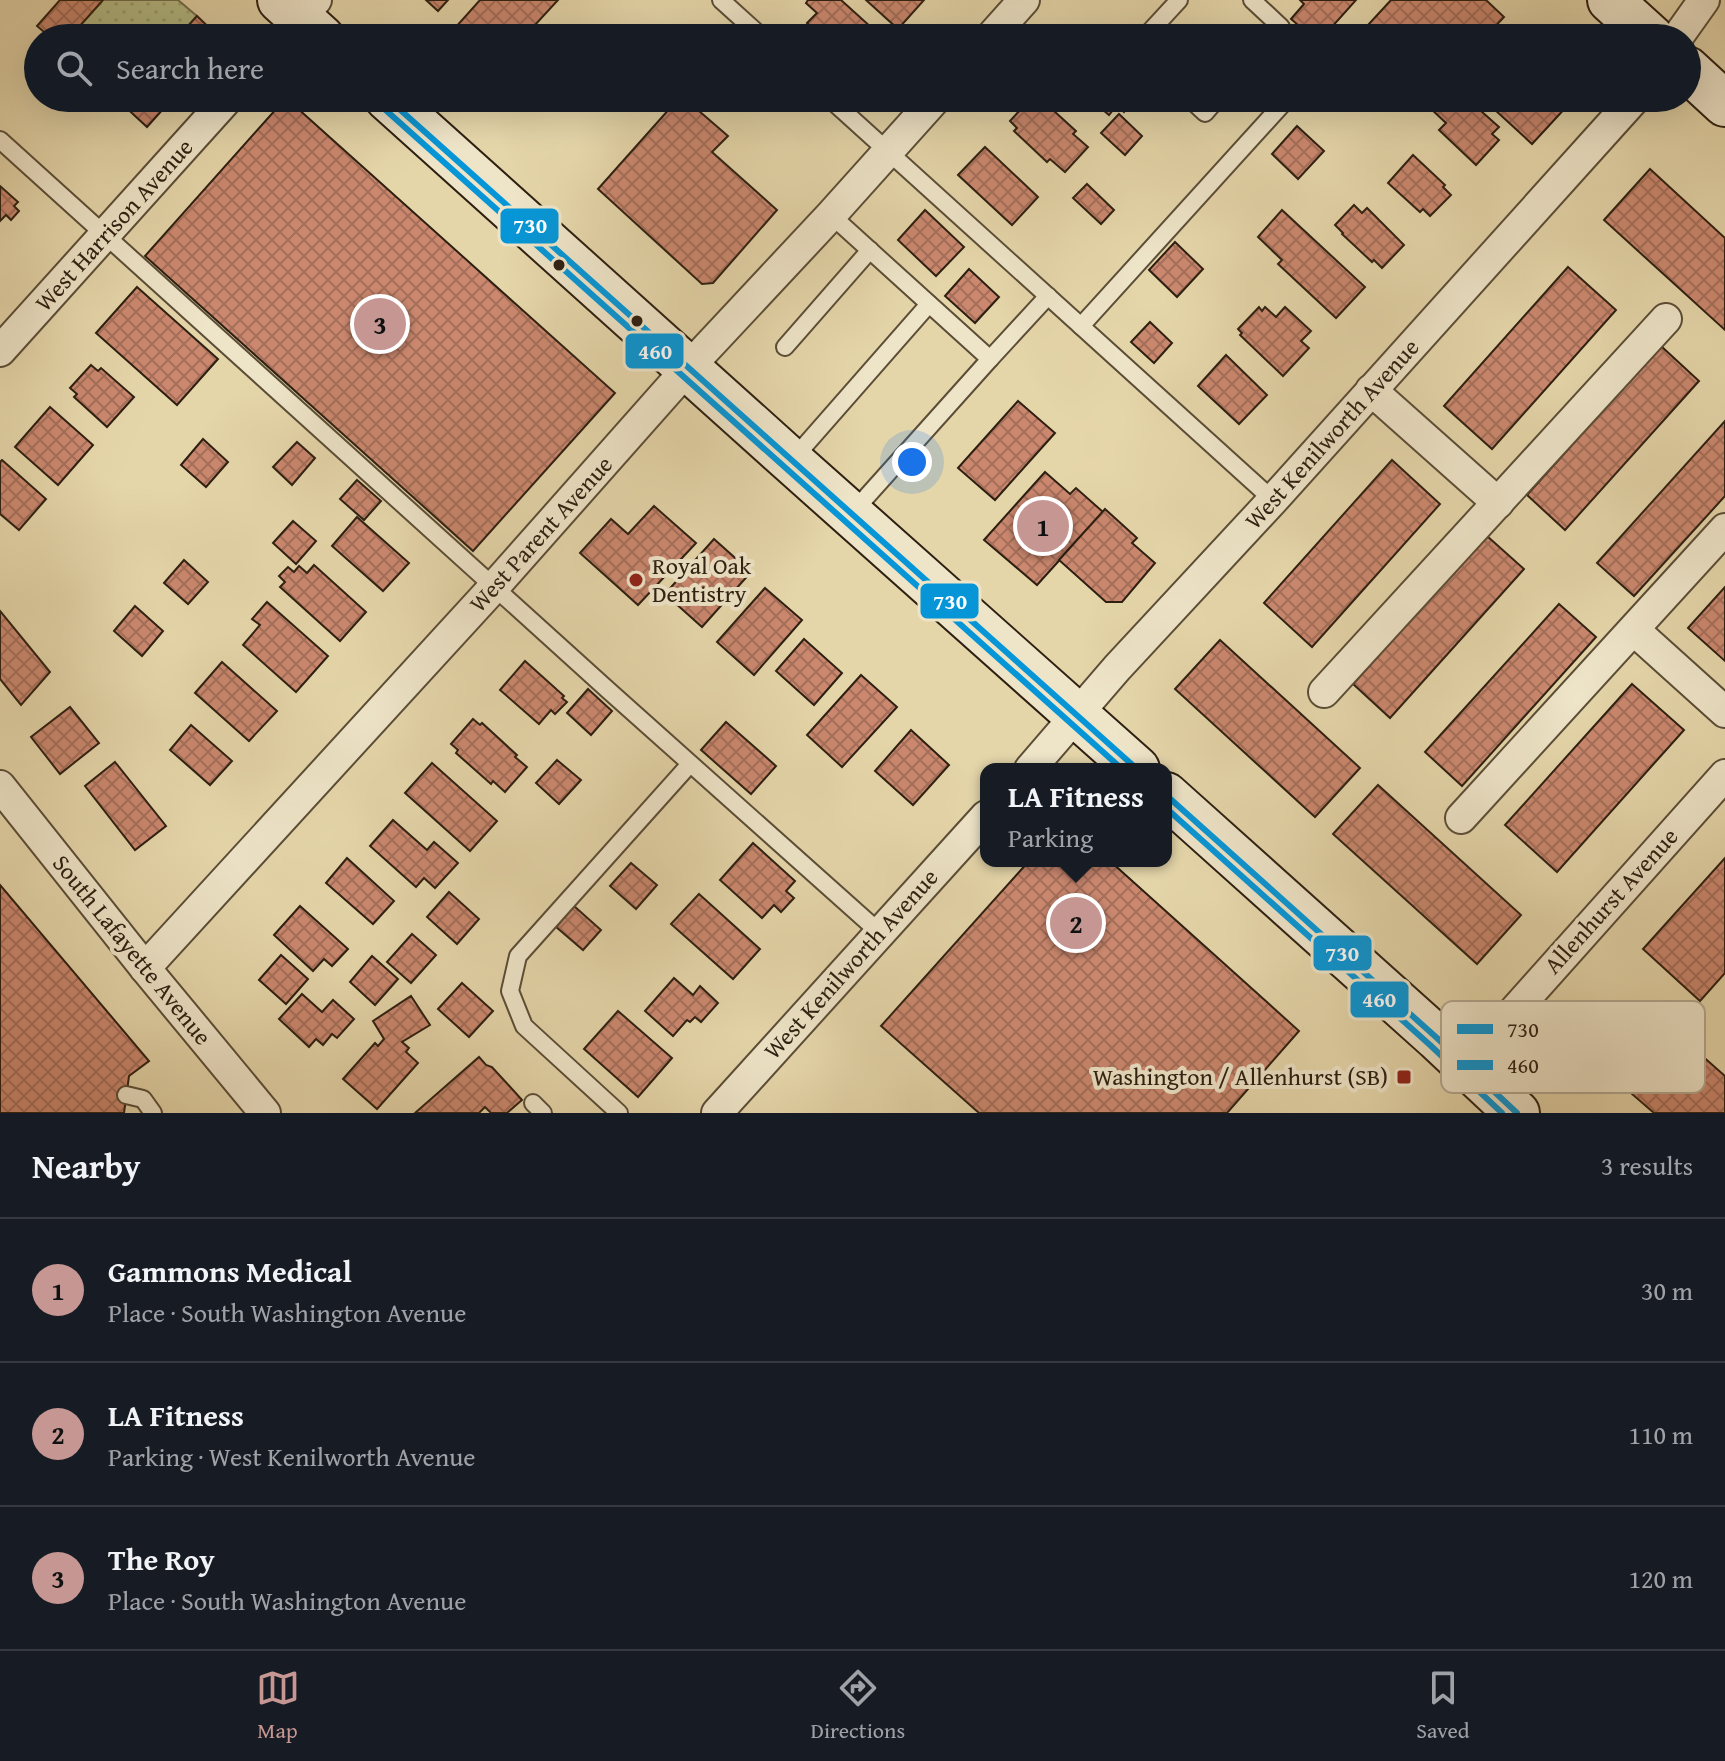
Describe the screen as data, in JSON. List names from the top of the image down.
{
  "streets": {
    "street": [
      "West Harrison Avenue",
      "West Kenilworth Avenue",
      "West Parent Avenue",
      "Allenhurst Avenue",
      "South Lafayette Avenue"
    ]
  },
  "crossings": [
    ["West Parent Avenue", "South Lafayette Avenue"]
  ],
  "places": {
    "other": ["Royal Oak Dentistry"],
    "transit": ["Washington / Allenhurst (SB)"]
  },
  "lines": ["transit line 730", "transit line 460"],
  "legend": ["730", "460"],
  "page": {
    "search": "Search here",
    "pins": ["3", "1", "2"],
    "popup": ["LA Fitness", "Parking"],
    "heading": ["Nearby", "3 results"],
    "list": [
      {
        "mark": "1",
        "name": "Gammons Medical",
        "note": "Place · South Washington Avenue",
        "value": "30 m"
      },
      {
        "mark": "2",
        "name": "LA Fitness",
        "note": "Parking · West Kenilworth Avenue",
        "value": "110 m"
      },
      {
        "mark": "3",
        "name": "The Roy",
        "note": "Place · South Washington Avenue",
        "value": "120 m"
      }
    ],
    "nav": ["Map", "Directions", "Saved"]
  }
}
